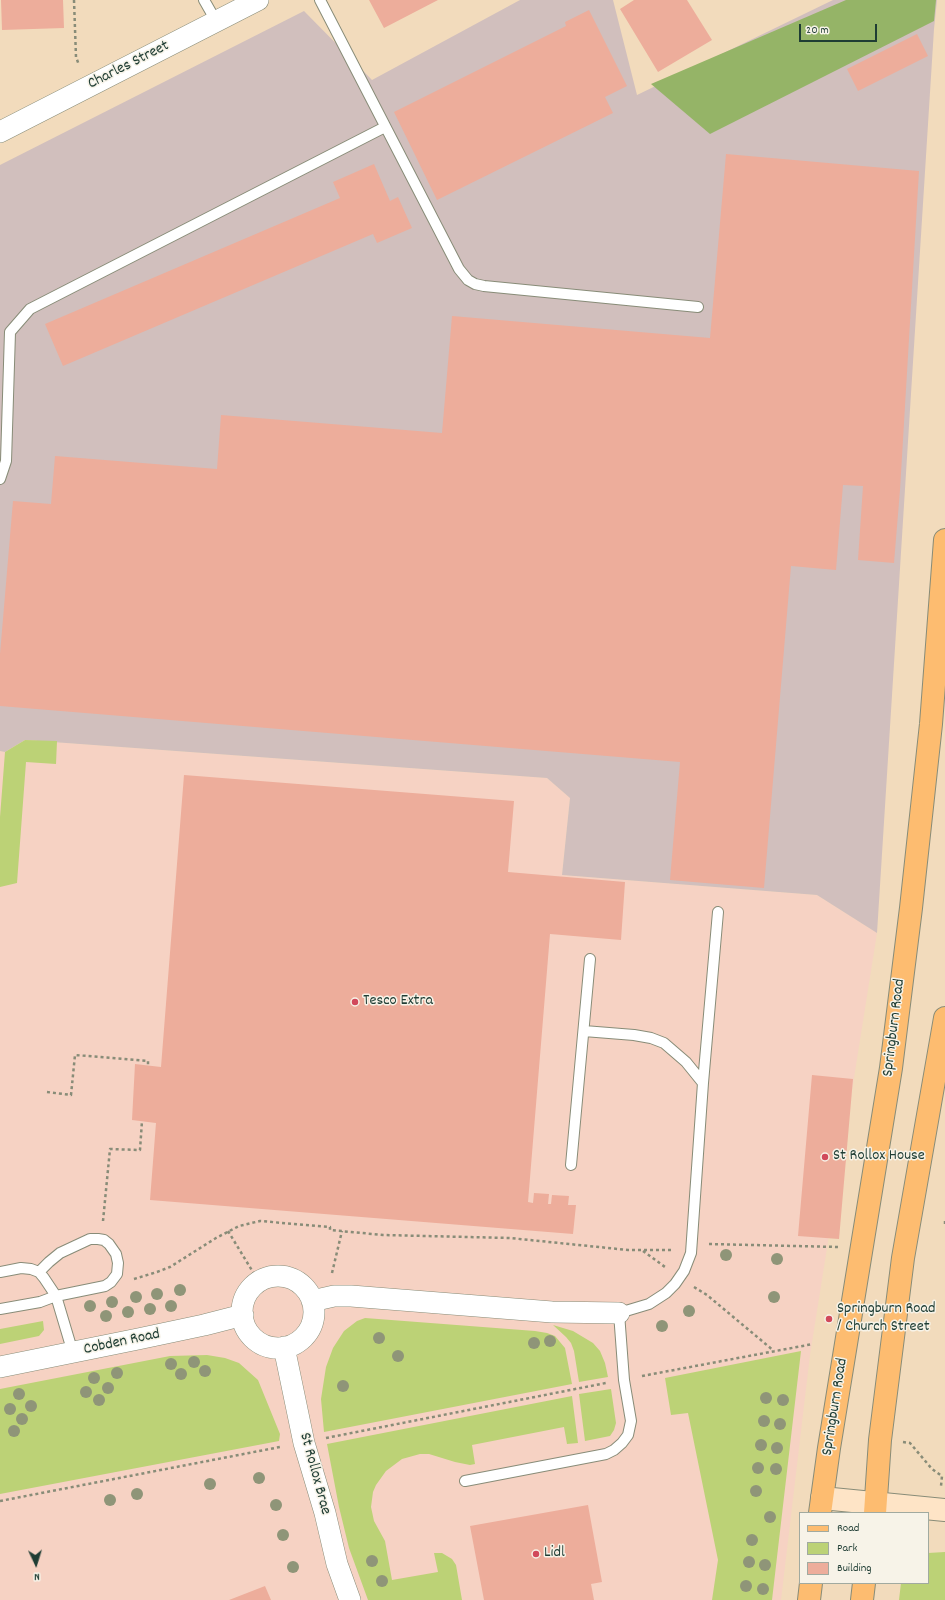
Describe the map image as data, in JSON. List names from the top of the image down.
{
  "streets": {
    "main road": ["Springburn Road"],
    "street": ["Charles Street", "Cobden Road", "St Rollox Brae"]
  },
  "crossings": [
    ["Cobden Road", "St Rollox Brae"]
  ],
  "places": [
    "Tesco Extra",
    "St Rollox House",
    "Springburn Road / Church Street",
    "Lidl"
  ],
  "legend": ["Road", "Park", "Building"],
  "scale_bar": "20 m",
  "north": "bottom"
}
